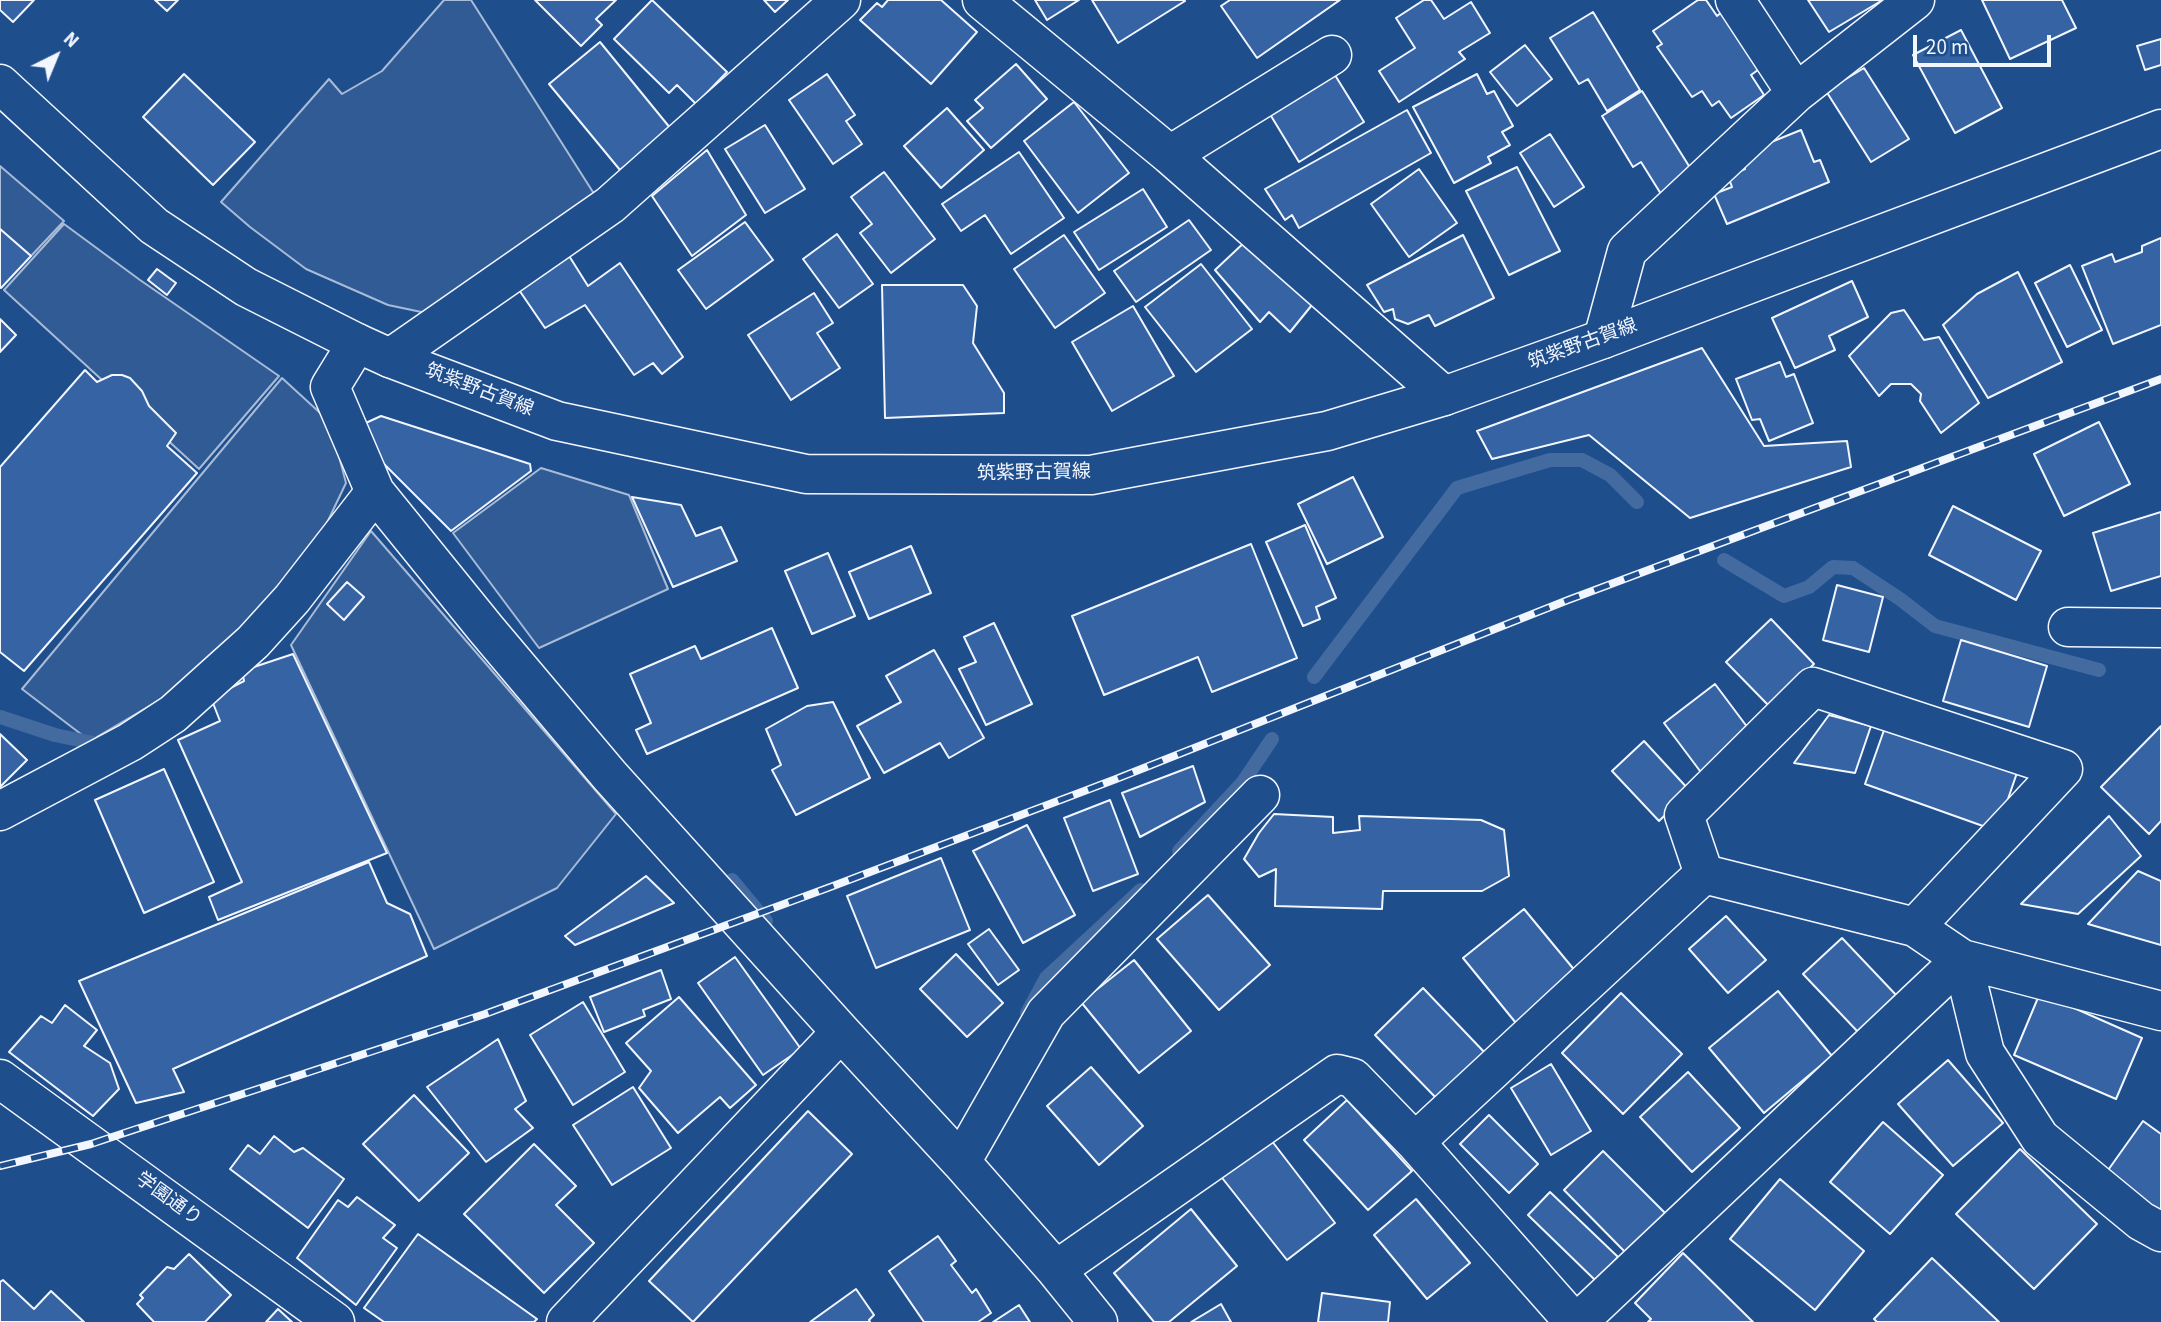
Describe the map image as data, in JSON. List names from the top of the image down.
{
  "streets": {
    "street": ["筑紫野古賀線", "学園通り"]
  },
  "scale_bar": "20 m",
  "north": "top right"
}
